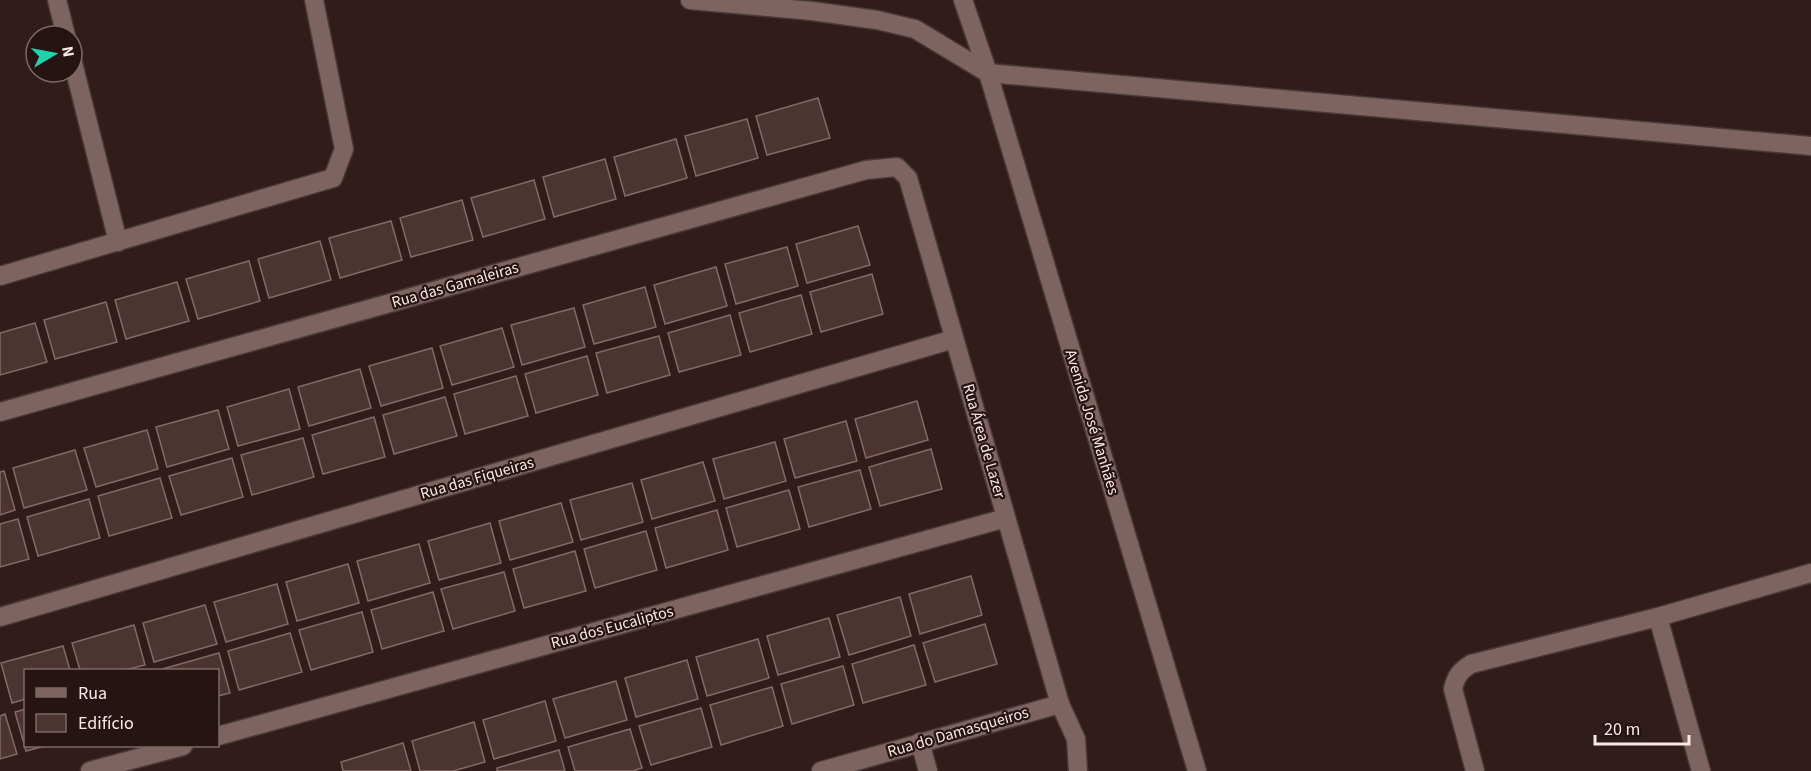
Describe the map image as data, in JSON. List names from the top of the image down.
{
  "streets": {
    "street": [
      "Rua das Gamaleiras",
      "Avenida José Manhães",
      "Rua Área de Lazer",
      "Rua das Fiqueiras",
      "Rua dos Eucaliptos",
      "Rua do Damasqueiros"
    ]
  },
  "crossings": [
    ["Rua das Gamaleiras", "Rua Área de Lazer"],
    ["Rua Área de Lazer", "Rua das Fiqueiras"],
    ["Rua Área de Lazer", "Rua dos Eucaliptos"],
    ["Rua Área de Lazer", "Rua do Damasqueiros"]
  ],
  "legend": ["Rua", "Edifício"],
  "scale_bar": "20 m",
  "north": "right"
}
